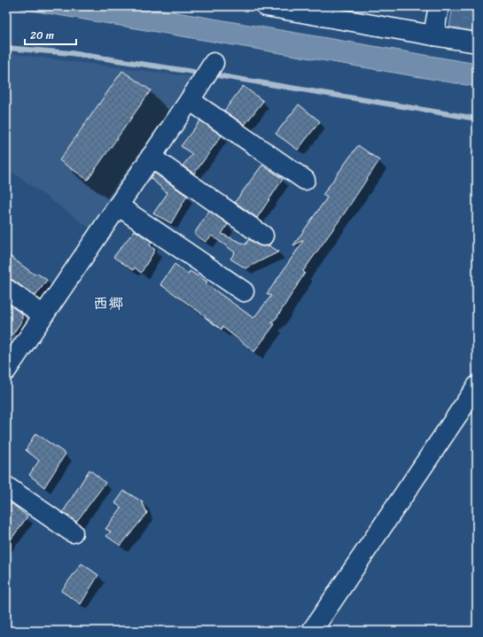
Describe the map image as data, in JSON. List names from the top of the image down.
{
  "districts": ["西郷"],
  "scale_bar": "20 m"
}
